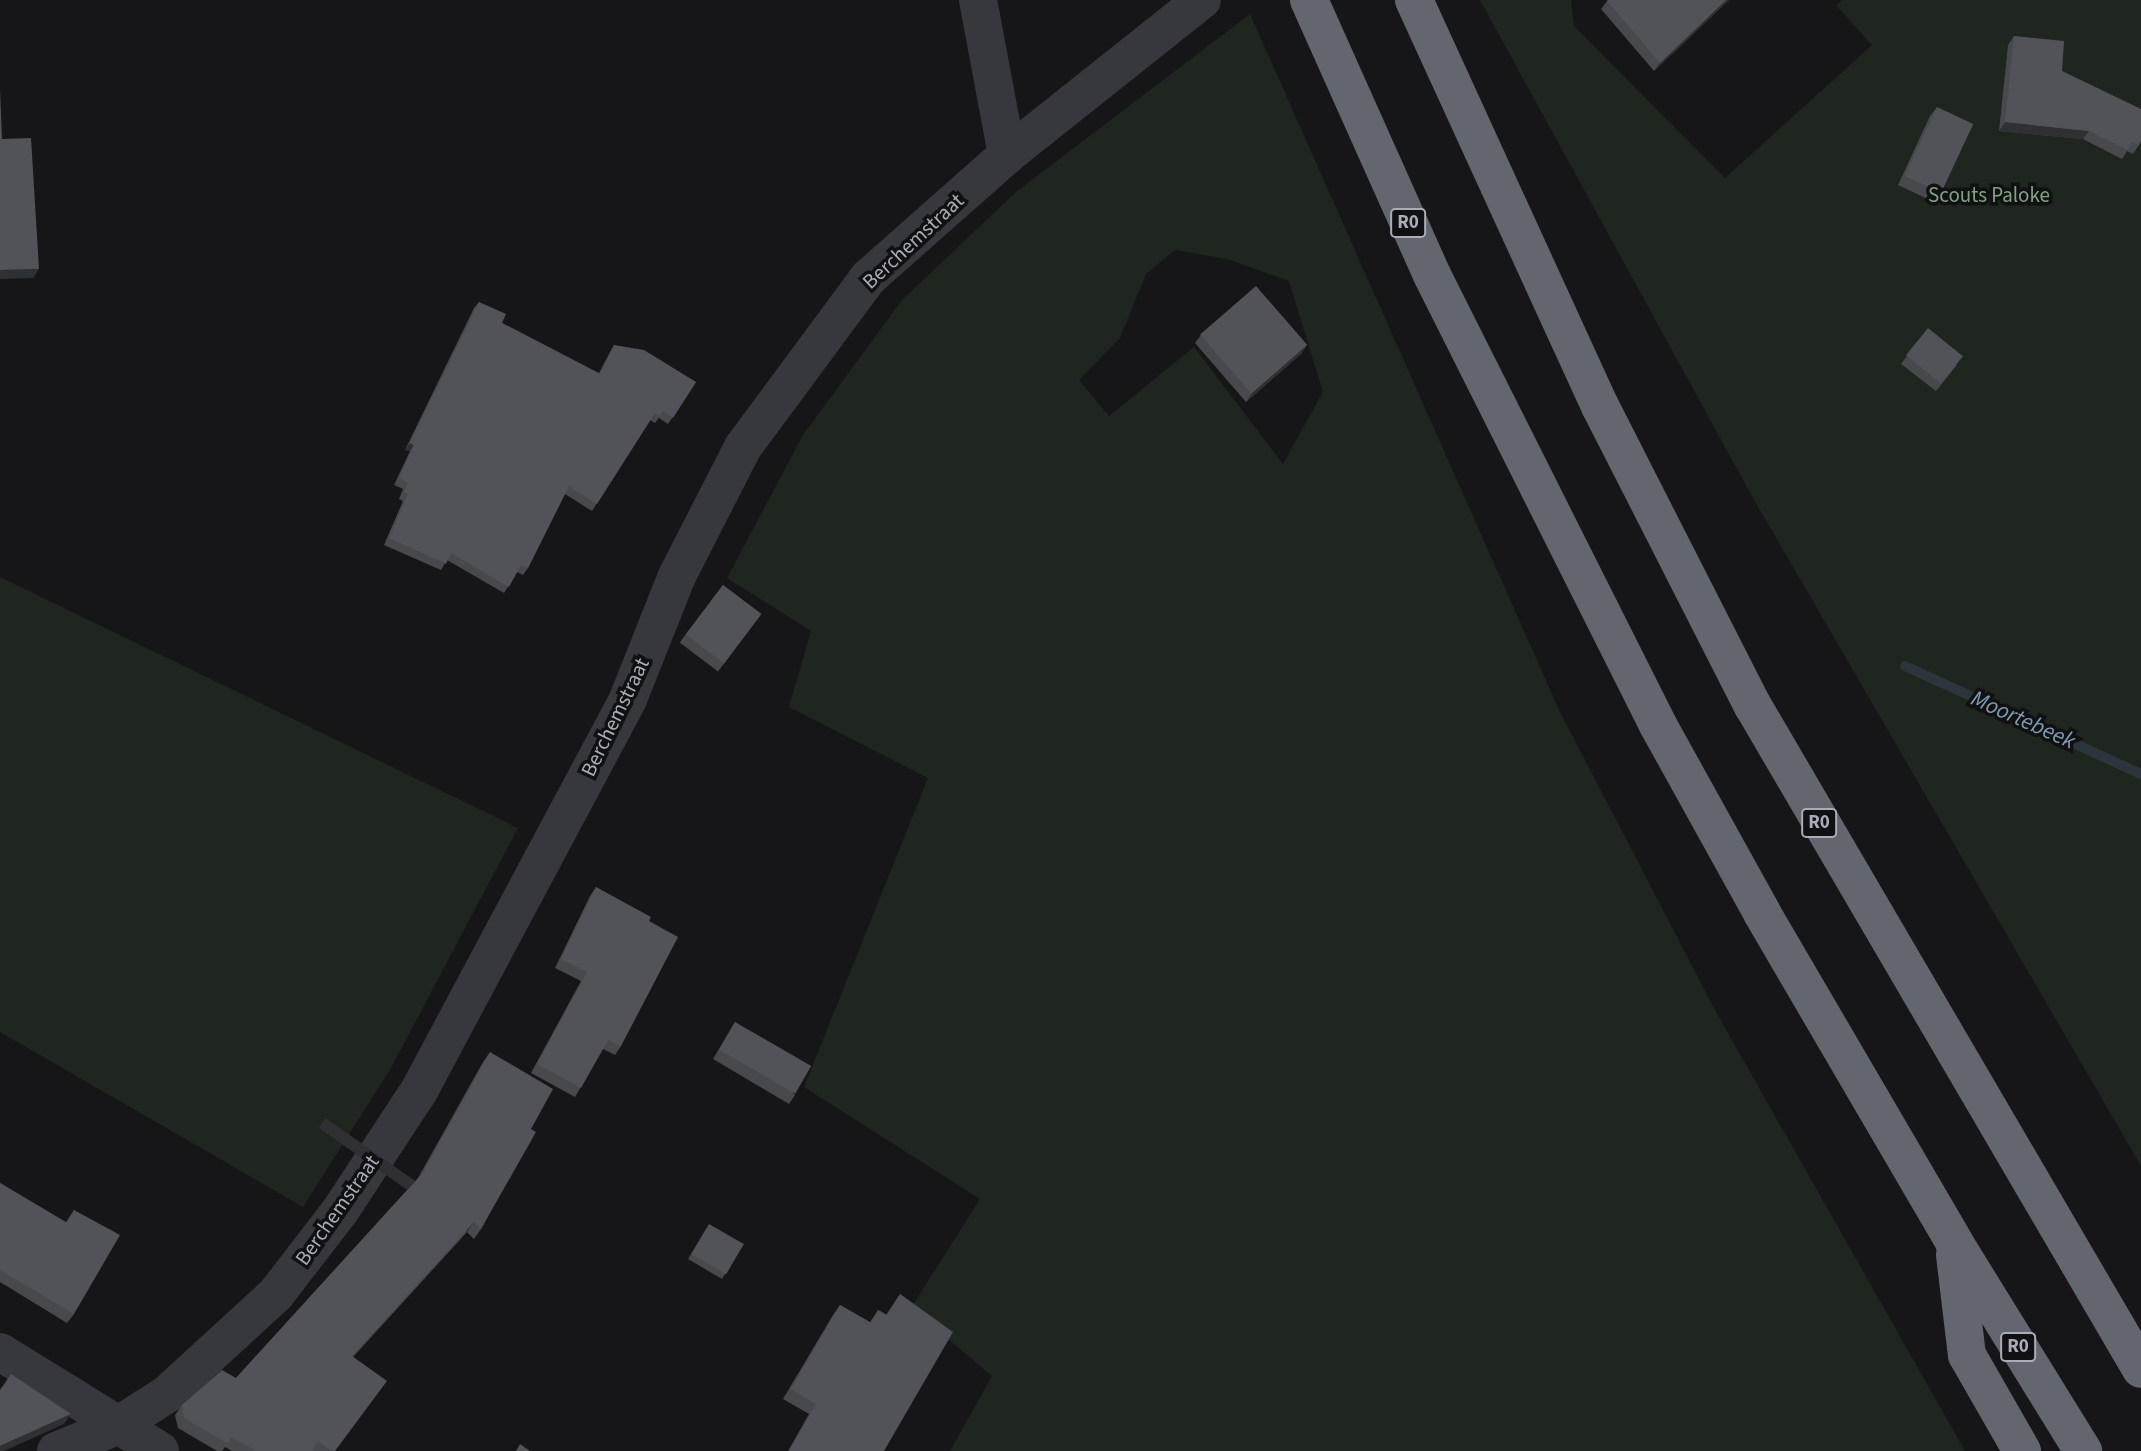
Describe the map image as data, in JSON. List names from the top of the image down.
{
  "streets": {
    "highway": ["R0"],
    "street": ["Berchemstraat"]
  },
  "water": ["Moortebeek"],
  "parks": ["Scouts Paloke"]
}
